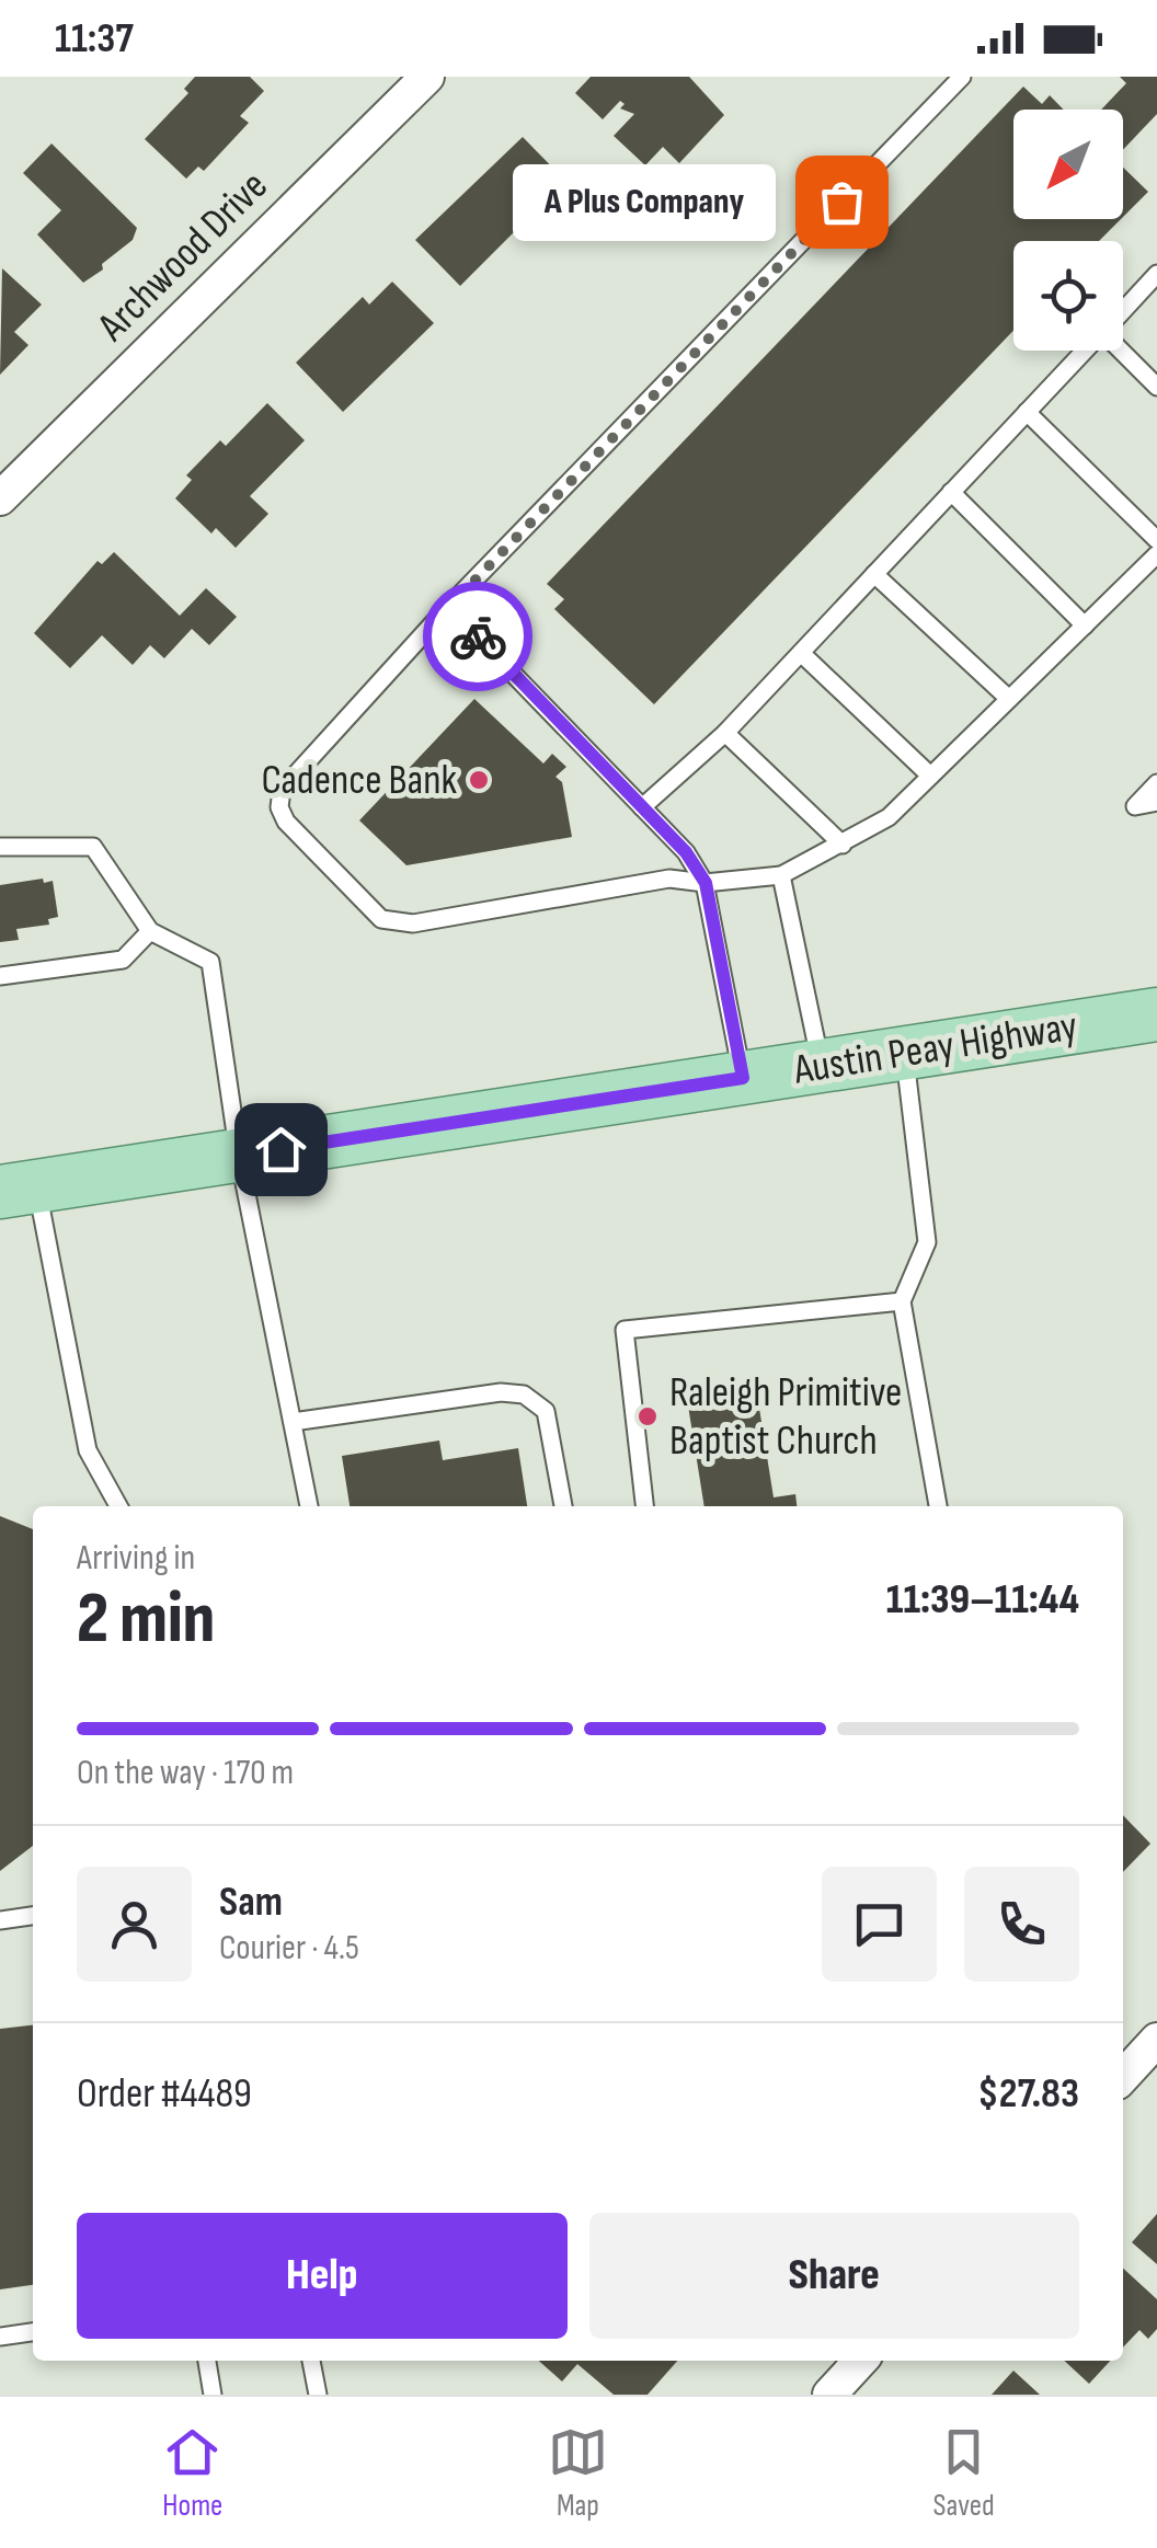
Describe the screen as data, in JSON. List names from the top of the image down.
{
  "streets": {
    "main road": ["Austin Peay Highway"],
    "street": ["Archwood Drive"]
  },
  "places": ["A Plus Company", "Cadence Bank", "Raleigh Primitive Baptist Church"],
  "north": "bottom left",
  "page": {
    "status": "11:37",
    "bubble": "A Plus Company",
    "heading": ["2 min", "Arriving in", "11:39–11:44"],
    "panel": [
      "Sam",
      "Courier · 4.5",
      "Order #4489",
      "$27.83"
    ],
    "bar": "On the way · 170 m",
    "buttons": ["Help", "Share"],
    "tabs": ["Home", "Map", "Saved"]
  }
}
